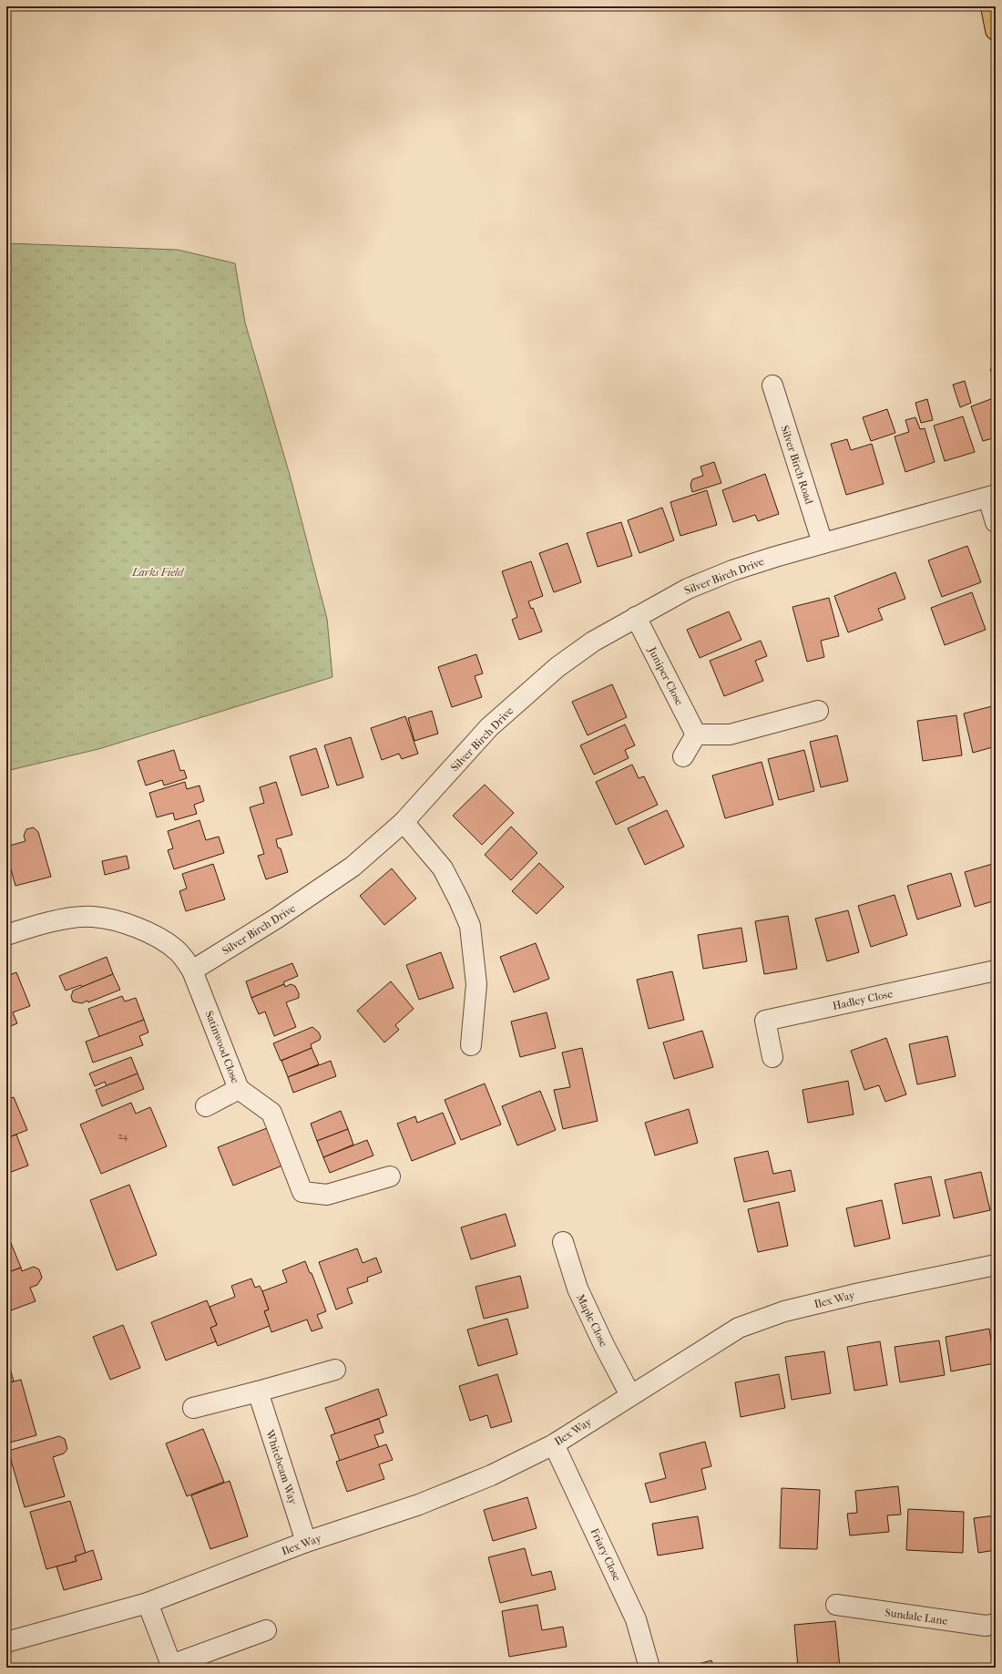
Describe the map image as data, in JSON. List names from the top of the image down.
{
  "streets": {
    "street": [
      "Silver Birch Road",
      "Silver Birch Drive",
      "Juniper Close",
      "Hadley Close",
      "Satinwood Close",
      "Ilex Way",
      "Maple Close",
      "Whitebeam Way",
      "Friary Close",
      "Sundale Lane"
    ]
  },
  "crossings": [
    ["Silver Birch Road", "Silver Birch Drive"],
    ["Silver Birch Drive", "Juniper Close"],
    ["Silver Birch Drive", "Satinwood Close"],
    ["Ilex Way", "Maple Close"],
    ["Ilex Way", "Whitebeam Way"],
    ["Ilex Way", "Friary Close"]
  ],
  "parks": ["Larks Field"],
  "house_numbers": ["24"]
}
